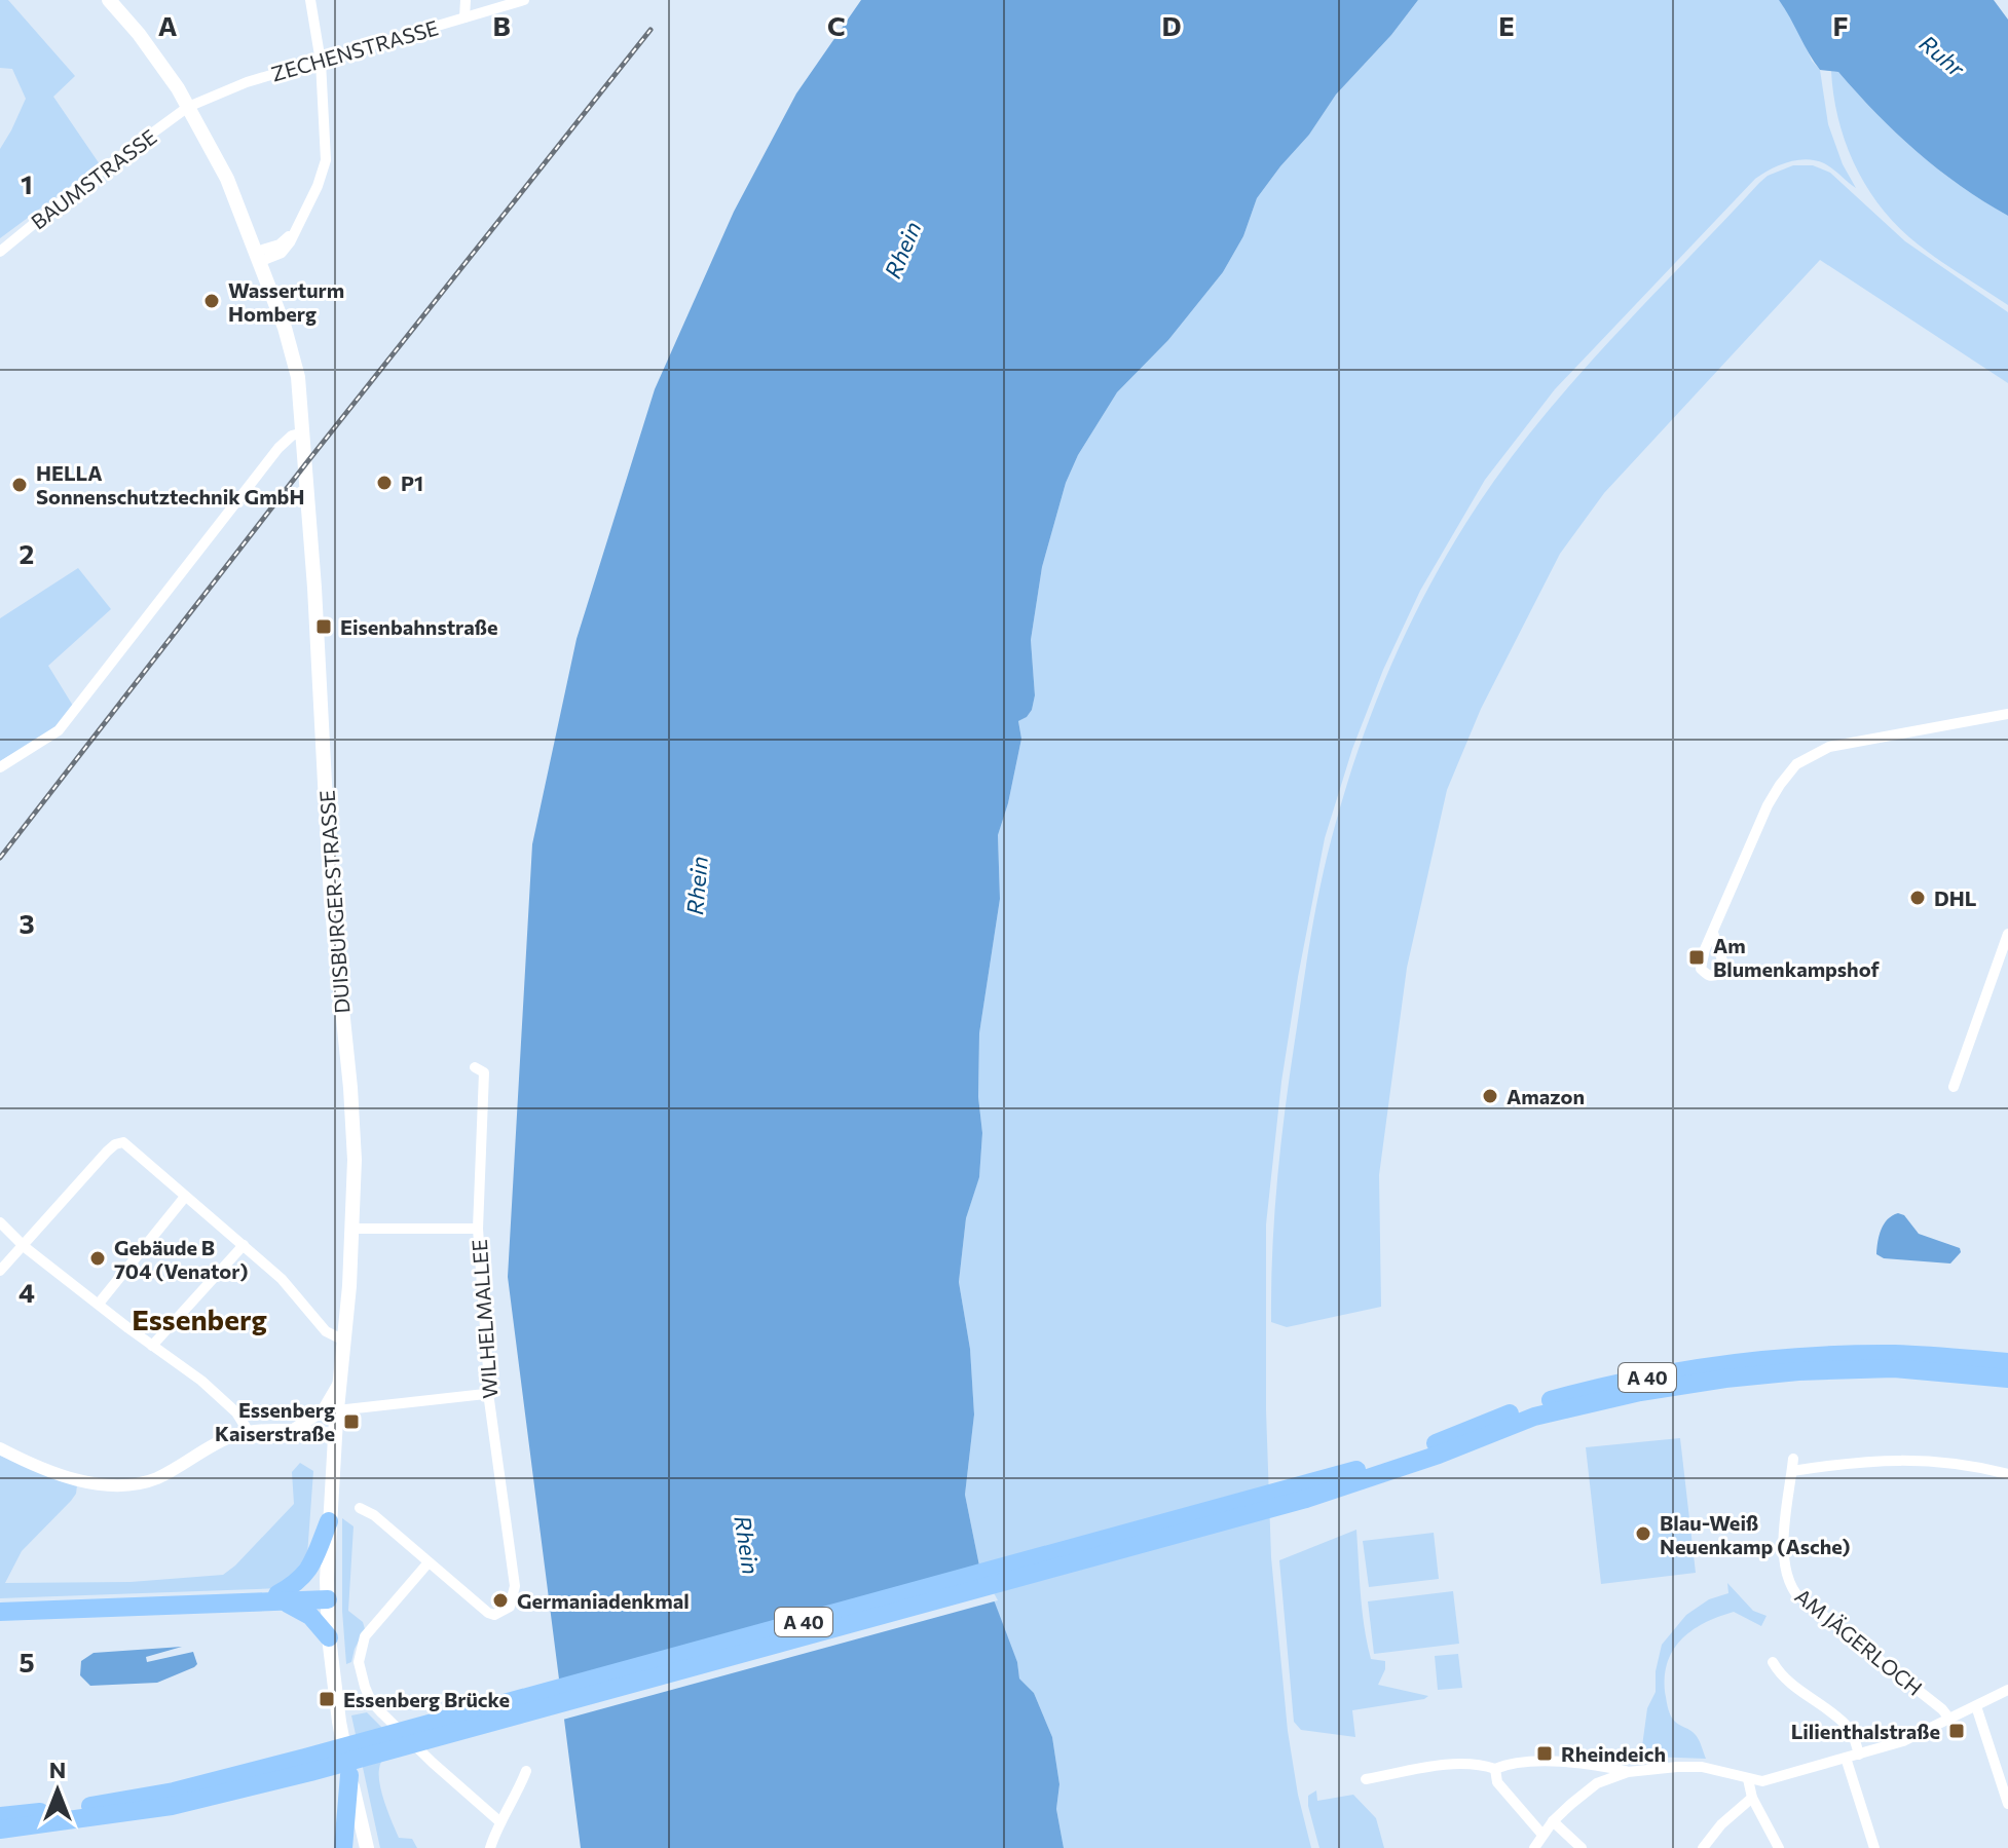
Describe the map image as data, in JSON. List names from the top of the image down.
{
  "streets": {
    "highway": ["A 40"],
    "main road": ["DUISBURGER STRASSE"],
    "street": [
      "ZECHENSTRASSE",
      "BAUMSTRASSE",
      "WILHELMALLEE",
      "AM JÄGERLOCH"
    ]
  },
  "crossings": [
    ["ZECHENSTRASSE", "BAUMSTRASSE"],
    ["ZECHENSTRASSE", "DUISBURGER STRASSE"],
    ["BAUMSTRASSE", "DUISBURGER STRASSE"]
  ],
  "districts": ["Essenberg"],
  "water": ["Ruhr", "Rhein"],
  "places": {
    "other": [
      "Wasserturm Homberg",
      "P1",
      "HELLA Sonnenschutztechnik GmbH",
      "DHL",
      "Amazon",
      "Gebäude B 704 (Venator)",
      "Blau-Weiß Neuenkamp (Asche)",
      "Germaniadenkmal"
    ],
    "transit": [
      "Eisenbahnstraße",
      "Am Blumenkampshof",
      "Essenberg Kaiserstraße",
      "Essenberg Brücke",
      "Lilienthalstraße",
      "Rheindeich"
    ]
  },
  "north": "top",
  "grid": {
    "columns": [
      "A",
      "B",
      "C",
      "D",
      "E",
      "F"
    ],
    "rows": [
      "1",
      "2",
      "3",
      "4",
      "5"
    ]
  }
}
